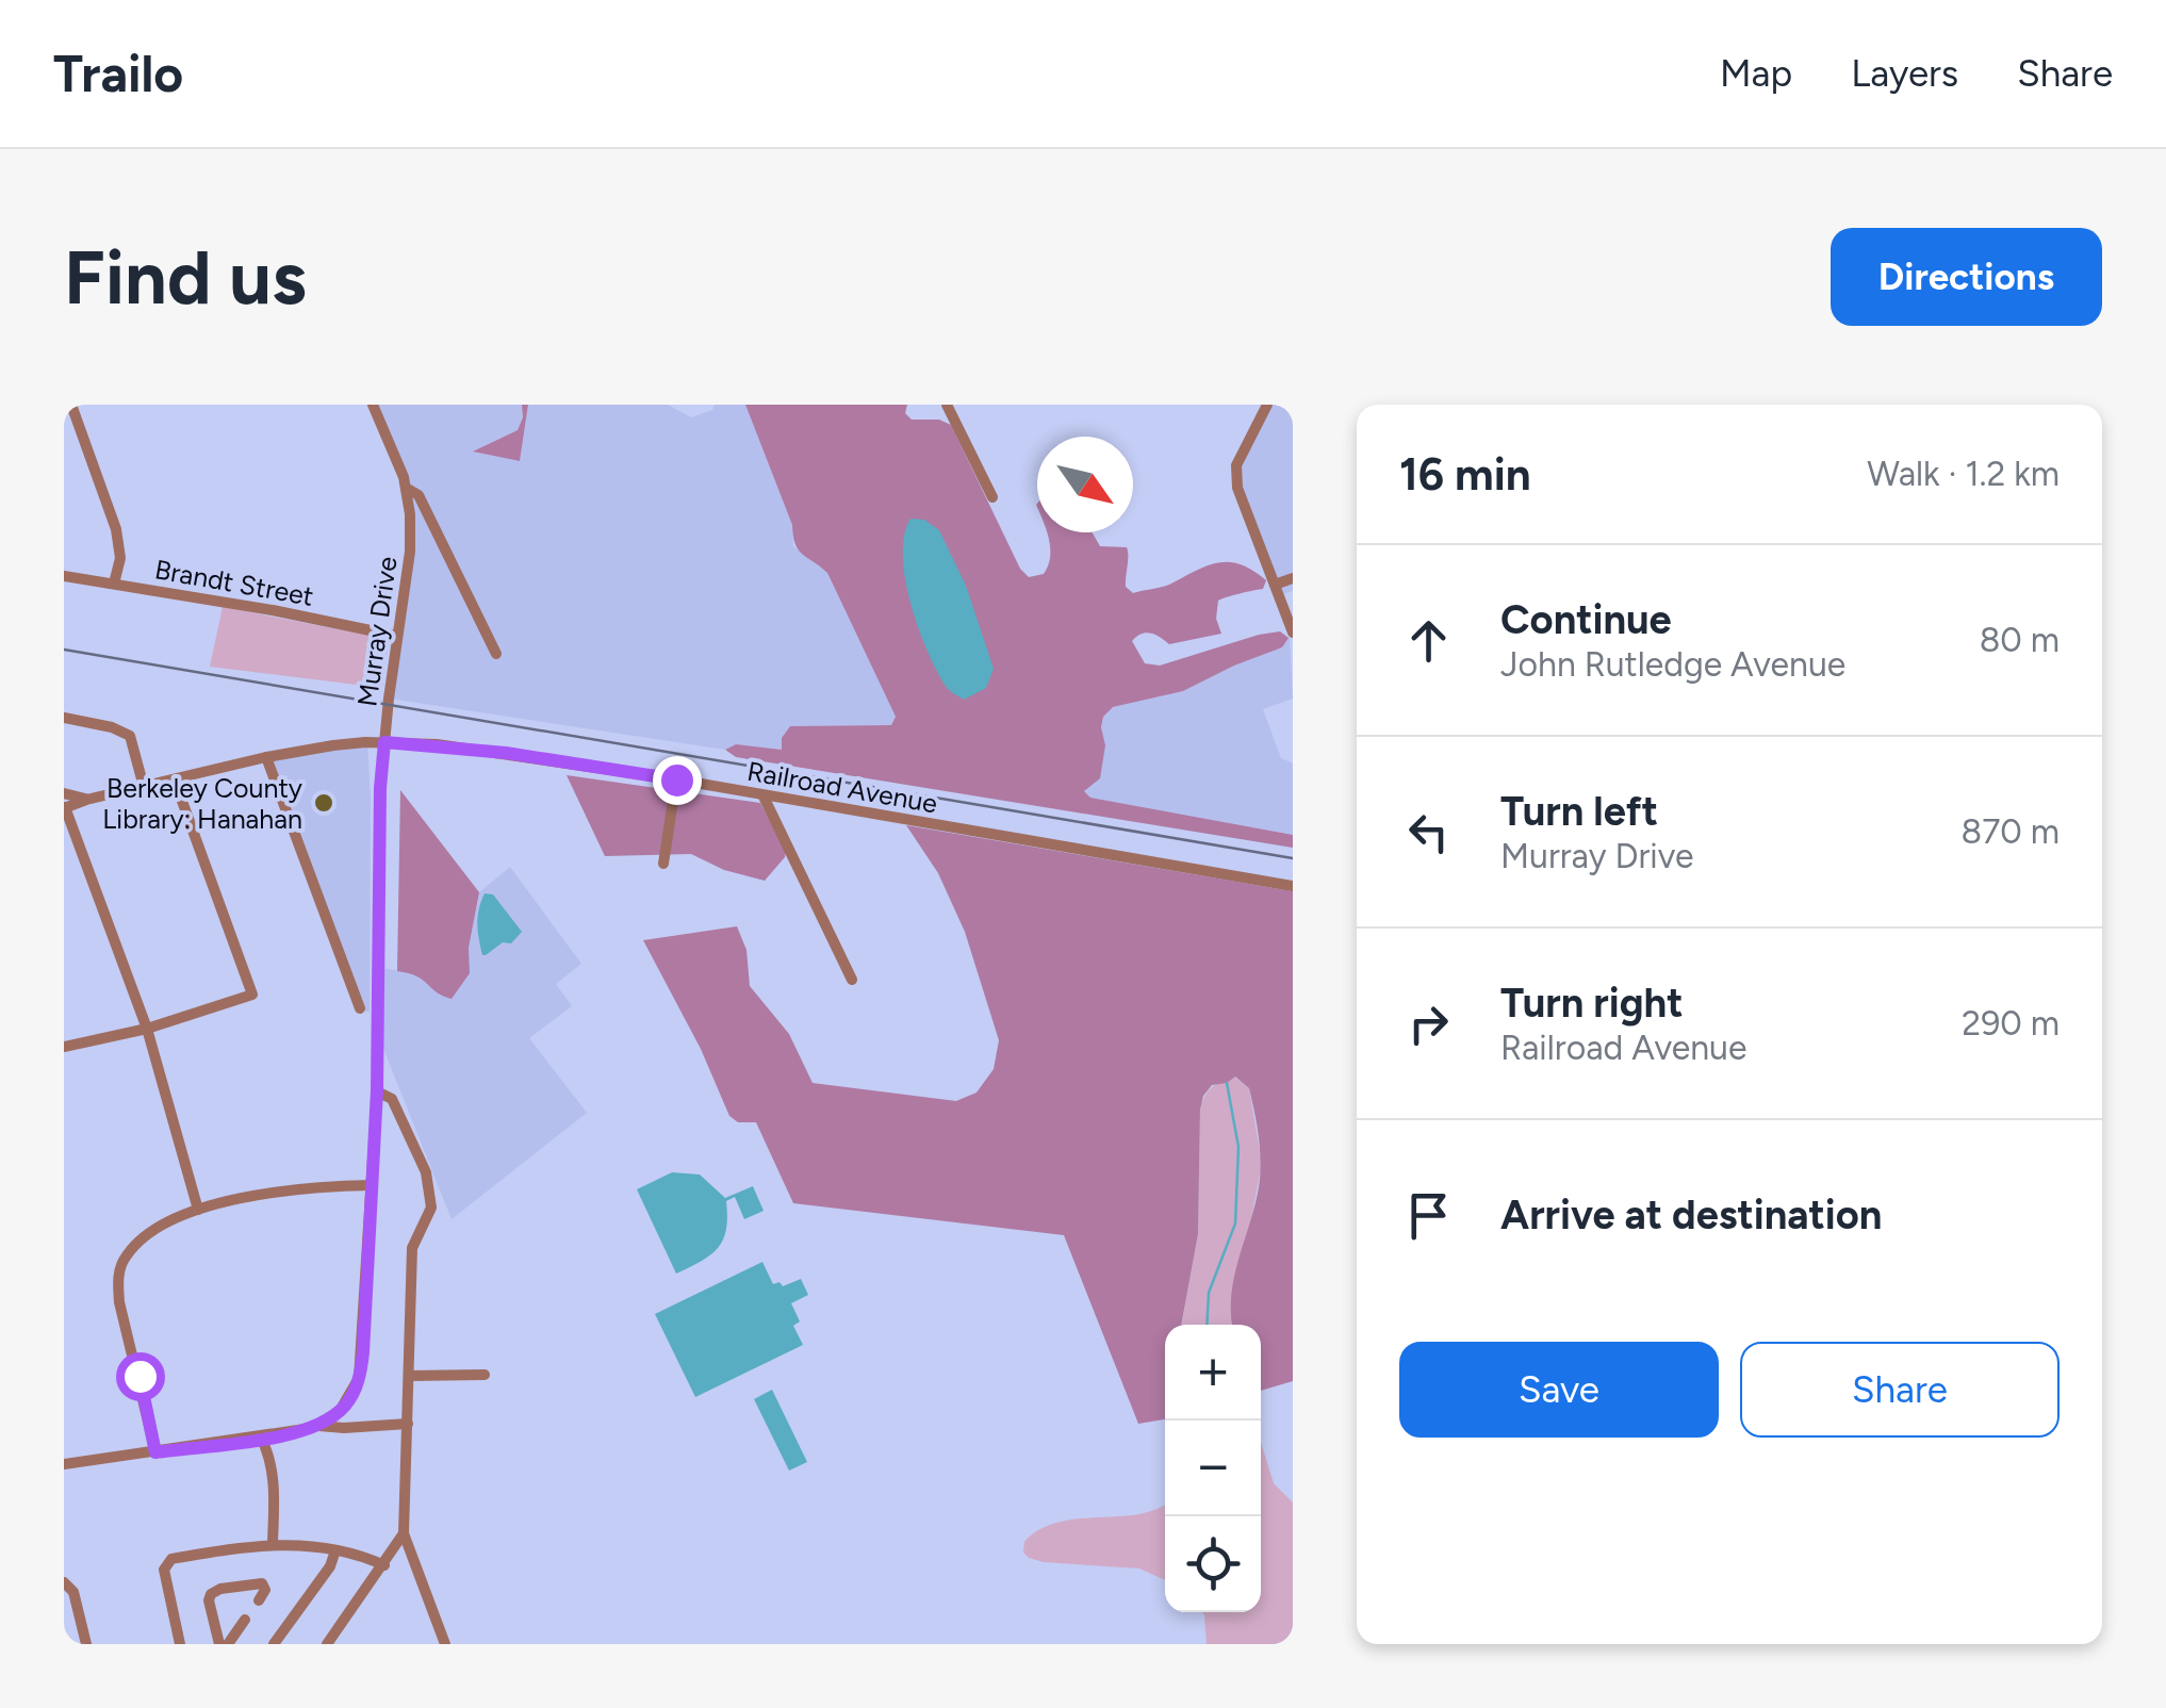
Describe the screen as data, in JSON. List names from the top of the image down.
{
  "streets": {
    "street": ["Brandt Street", "Murray Drive", "Railroad Avenue"]
  },
  "crossings": [
    ["Brandt Street", "Murray Drive"],
    ["Murray Drive", "Railroad Avenue"]
  ],
  "places": ["Berkeley County Library: Hanahan"],
  "north": "bottom right",
  "page": {
    "header": "Trailo",
    "nav": ["Map", "Layers", "Share"],
    "buttons": [
      "Directions",
      ["Save", "Share"]
    ],
    "title": "Find us",
    "heading": ["16 min", "Walk · 1.2 km"],
    "list": [
      ["Continue", "John Rutledge Avenue", "80 m"],
      ["Turn left", "Murray Drive", "870 m"],
      ["Turn right", "Railroad Avenue", "290 m"],
      "Arrive at destination"
    ],
    "map_buttons": ["+", "−"]
  }
}
